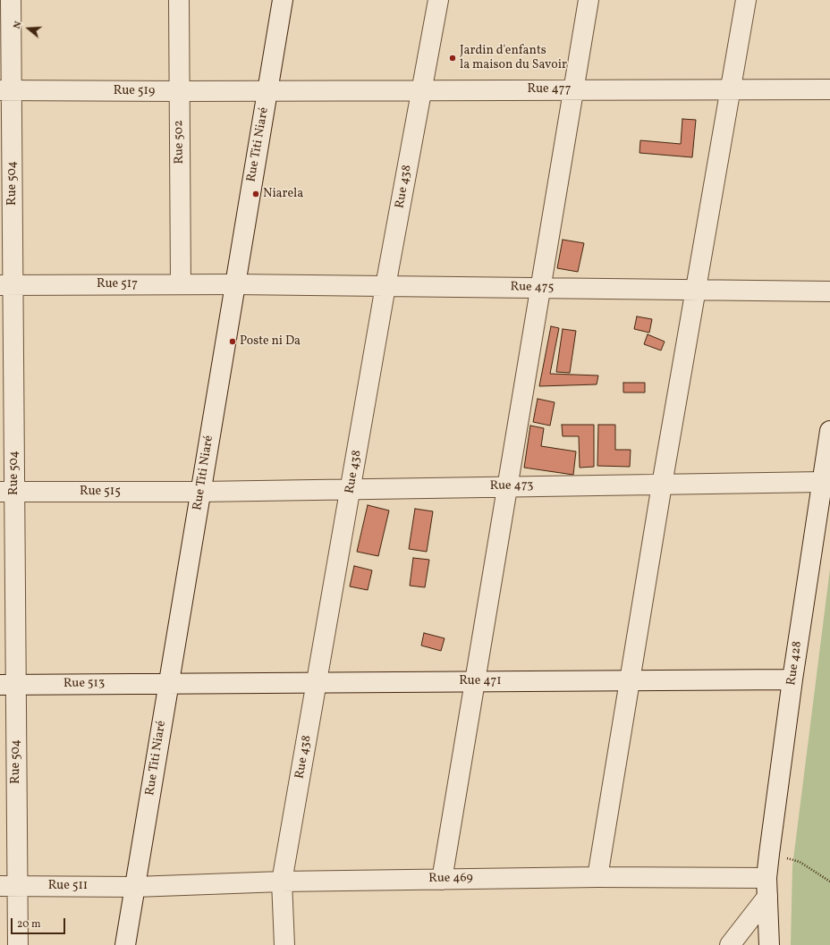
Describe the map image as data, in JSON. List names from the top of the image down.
{
  "streets": {
    "street": [
      "Rue 477",
      "Rue 519",
      "Rue 502",
      "Rue Titi Niaré",
      "Rue 504",
      "Rue 438",
      "Rue 517",
      "Rue 475",
      "Rue 473",
      "Rue 515",
      "Rue 428",
      "Rue 471",
      "Rue 513",
      "Rue 469",
      "Rue 511"
    ]
  },
  "crossings": [
    ["Rue 477", "Rue 519"],
    ["Rue 477", "Rue Titi Niaré"],
    ["Rue 477", "Rue 438"],
    ["Rue 519", "Rue 502"],
    ["Rue 519", "Rue Titi Niaré"],
    ["Rue 519", "Rue 504"],
    ["Rue 502", "Rue 517"],
    ["Rue Titi Niaré", "Rue 517"],
    ["Rue Titi Niaré", "Rue 475"],
    ["Rue Titi Niaré", "Rue 473"],
    ["Rue Titi Niaré", "Rue 515"],
    ["Rue Titi Niaré", "Rue 471"],
    ["Rue Titi Niaré", "Rue 513"],
    ["Rue Titi Niaré", "Rue 469"],
    ["Rue Titi Niaré", "Rue 511"],
    ["Rue 504", "Rue 517"],
    ["Rue 504", "Rue 515"],
    ["Rue 504", "Rue 513"],
    ["Rue 504", "Rue 511"],
    ["Rue 438", "Rue 475"],
    ["Rue 438", "Rue 473"],
    ["Rue 438", "Rue 471"],
    ["Rue 438", "Rue 469"],
    ["Rue 517", "Rue 475"],
    ["Rue 473", "Rue 515"],
    ["Rue 473", "Rue 428"],
    ["Rue 428", "Rue 471"],
    ["Rue 428", "Rue 469"],
    ["Rue 471", "Rue 513"],
    ["Rue 469", "Rue 511"]
  ],
  "places": ["Jardin d'enfants la maison du Savoir", "Niarela", "Poste ni Da"],
  "scale_bar": "20 m",
  "north": "left"
}
